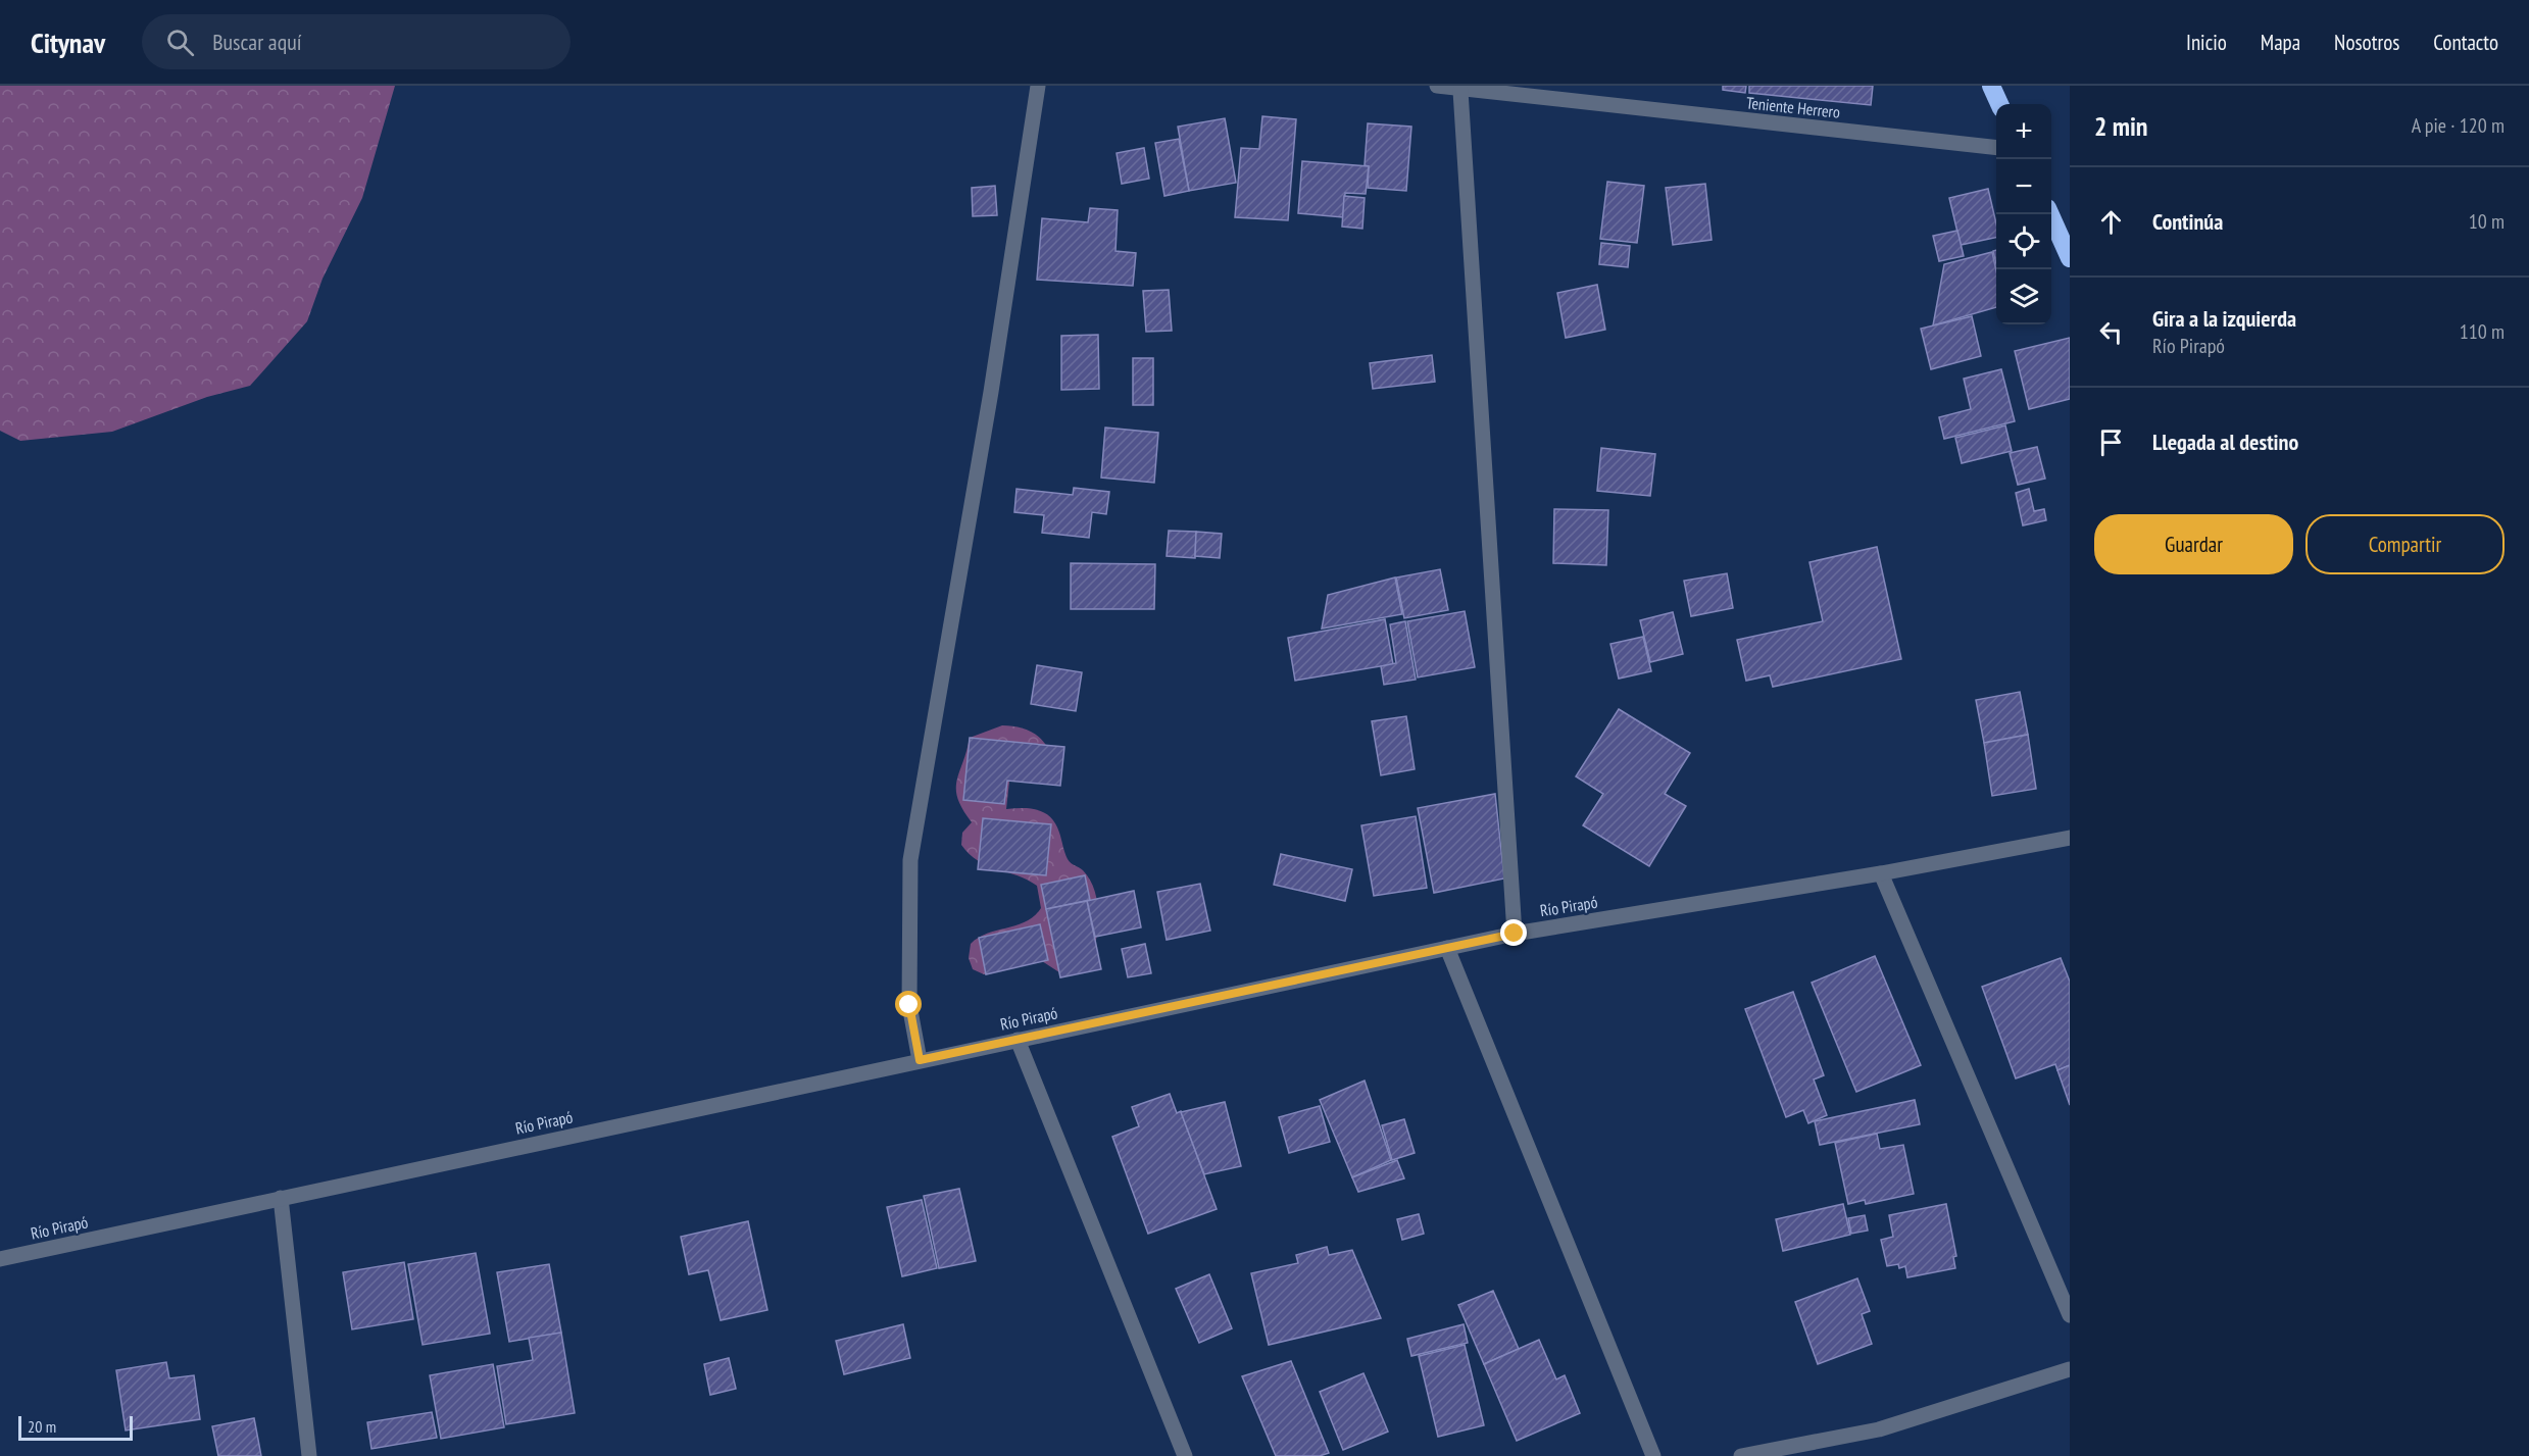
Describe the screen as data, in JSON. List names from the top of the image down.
{
  "streets": {
    "street": ["Teniente Herrero", "Río Pirapó"]
  },
  "scale_bar": "20 m",
  "page": {
    "header": "Citynav",
    "search": "Buscar aquí",
    "nav": [
      "Inicio",
      "Mapa",
      "Nosotros",
      "Contacto"
    ],
    "heading": ["2 min", "A pie · 120 m"],
    "map_buttons": ["+", "−"],
    "list": [
      ["Continúa", "10 m"],
      ["Gira a la izquierda", "Río Pirapó", "110 m"],
      "Llegada al destino"
    ],
    "buttons": ["Guardar", "Compartir"],
    "scale": "20 m"
  }
}
